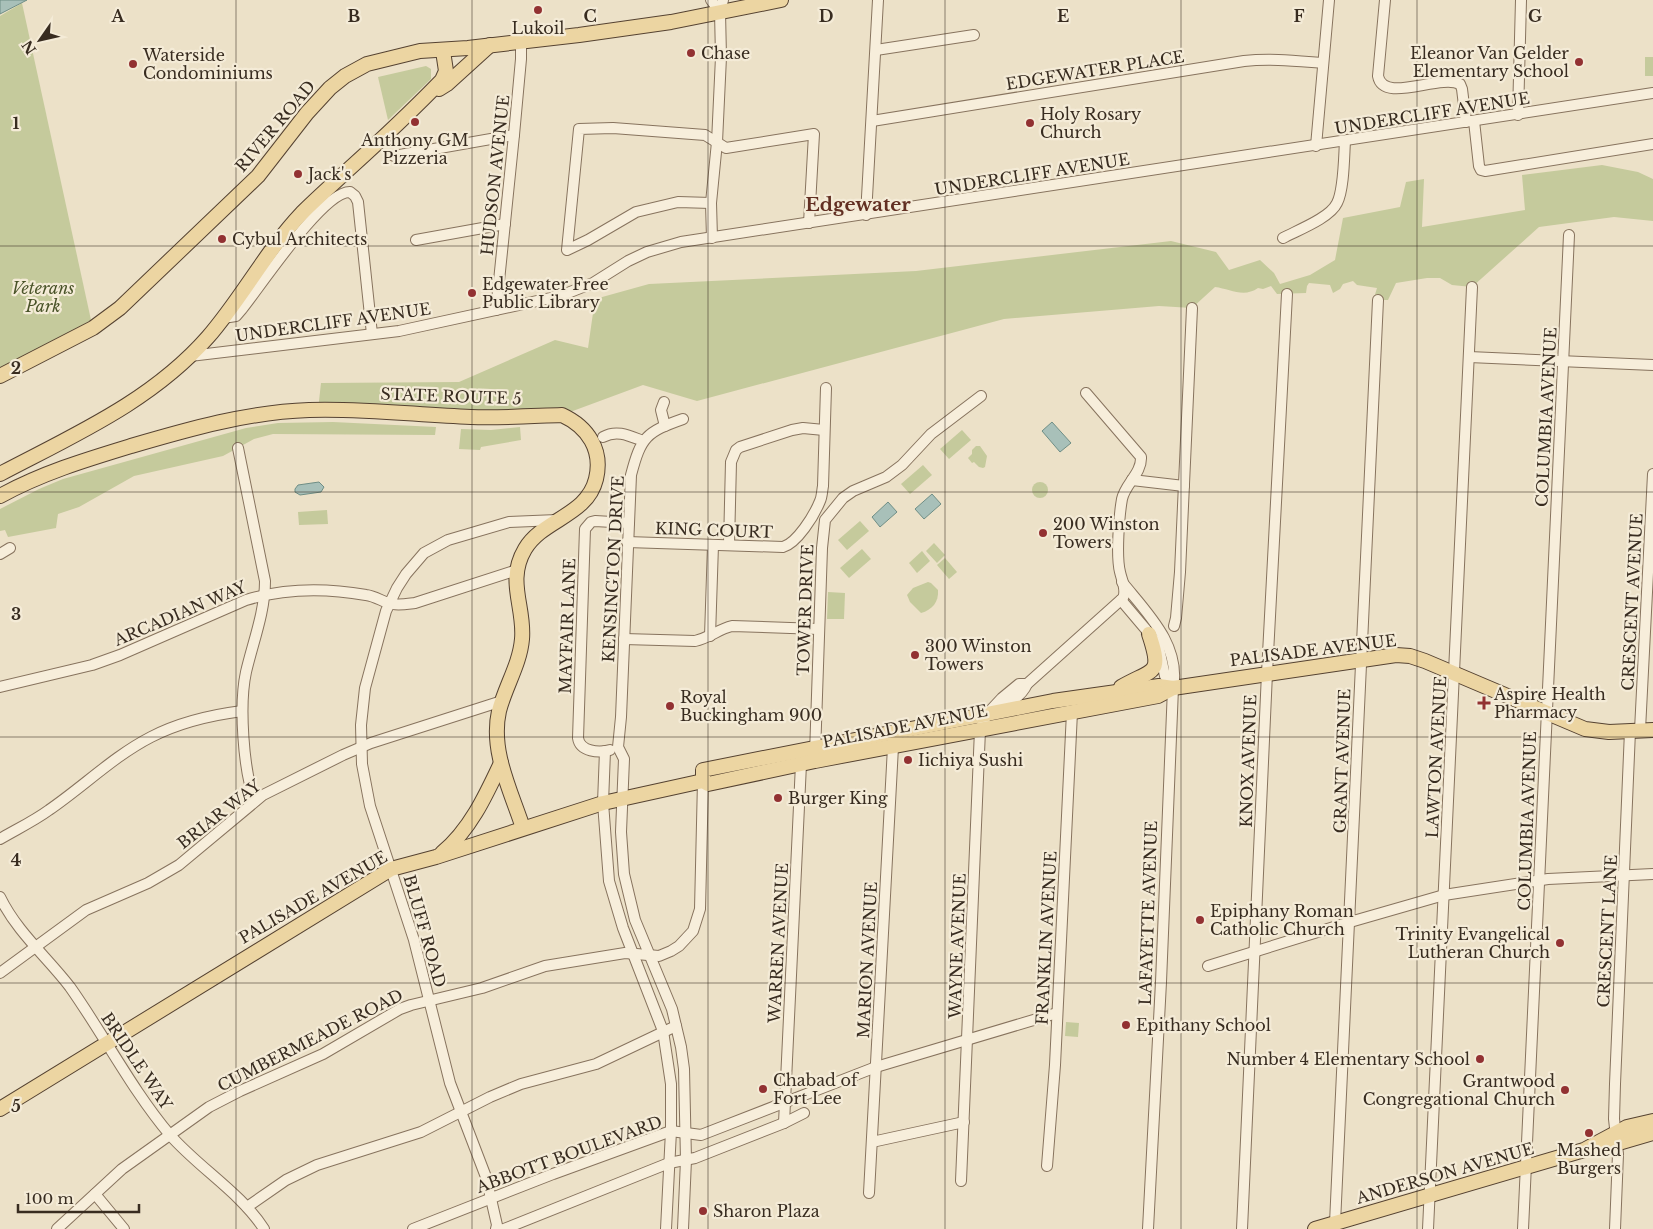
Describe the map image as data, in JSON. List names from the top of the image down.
{
  "streets": {
    "main road": [
      "RIVER ROAD",
      "STATE ROUTE 5",
      "PALISADE AVENUE",
      "ANDERSON AVENUE"
    ],
    "street": [
      "EDGEWATER PLACE",
      "UNDERCLIFF AVENUE",
      "HUDSON AVENUE",
      "COLUMBIA AVENUE",
      "KING COURT",
      "KENSINGTON DRIVE",
      "CRESCENT AVENUE",
      "TOWER DRIVE",
      "ARCADIAN WAY",
      "MAYFAIR LANE",
      "LAWTON AVENUE",
      "KNOX AVENUE",
      "GRANT AVENUE",
      "BRIAR WAY",
      "LAFAYETTE AVENUE",
      "BLUFF ROAD",
      "CRESCENT LANE",
      "FRANKLIN AVENUE",
      "WARREN AVENUE",
      "WAYNE AVENUE",
      "MARION AVENUE",
      "CUMBERMEADE ROAD",
      "BRIDLE WAY",
      "ABBOTT BOULEVARD"
    ]
  },
  "crossings": [
    ["UNDERCLIFF AVENUE", "HUDSON AVENUE"],
    ["RIVER ROAD", "HUDSON AVENUE"],
    ["STATE ROUTE 5", "ARCADIAN WAY"],
    ["STATE ROUTE 5", "PALISADE AVENUE"],
    ["STATE ROUTE 5", "BRIAR WAY"],
    ["STATE ROUTE 5", "BLUFF ROAD"],
    ["COLUMBIA AVENUE", "PALISADE AVENUE"],
    ["COLUMBIA AVENUE", "ANDERSON AVENUE"],
    ["KING COURT", "KENSINGTON DRIVE"],
    ["KENSINGTON DRIVE", "MAYFAIR LANE"],
    ["KENSINGTON DRIVE", "PALISADE AVENUE"],
    ["CRESCENT AVENUE", "PALISADE AVENUE"],
    ["CRESCENT AVENUE", "CRESCENT LANE"],
    ["TOWER DRIVE", "PALISADE AVENUE"],
    ["TOWER DRIVE", "WARREN AVENUE"],
    ["ARCADIAN WAY", "BLUFF ROAD"],
    ["PALISADE AVENUE", "LAWTON AVENUE"],
    ["PALISADE AVENUE", "KNOX AVENUE"],
    ["PALISADE AVENUE", "GRANT AVENUE"],
    ["PALISADE AVENUE", "LAFAYETTE AVENUE"],
    ["PALISADE AVENUE", "BLUFF ROAD"],
    ["PALISADE AVENUE", "CRESCENT LANE"],
    ["PALISADE AVENUE", "FRANKLIN AVENUE"],
    ["PALISADE AVENUE", "WARREN AVENUE"],
    ["PALISADE AVENUE", "WAYNE AVENUE"],
    ["PALISADE AVENUE", "MARION AVENUE"],
    ["PALISADE AVENUE", "CUMBERMEADE ROAD"],
    ["PALISADE AVENUE", "BRIDLE WAY"],
    ["LAWTON AVENUE", "ANDERSON AVENUE"],
    ["GRANT AVENUE", "ANDERSON AVENUE"],
    ["BRIAR WAY", "BLUFF ROAD"],
    ["BRIAR WAY", "BRIDLE WAY"],
    ["BLUFF ROAD", "CUMBERMEADE ROAD"],
    ["BLUFF ROAD", "ABBOTT BOULEVARD"],
    ["CRESCENT LANE", "ANDERSON AVENUE"],
    ["FRANKLIN AVENUE", "ABBOTT BOULEVARD"],
    ["WARREN AVENUE", "ABBOTT BOULEVARD"],
    ["WAYNE AVENUE", "ABBOTT BOULEVARD"],
    ["MARION AVENUE", "ABBOTT BOULEVARD"],
    ["CUMBERMEADE ROAD", "BRIDLE WAY"]
  ],
  "districts": ["Edgewater"],
  "parks": ["Veterans Park"],
  "places": {
    "other": [
      "Lukoil",
      "Chase",
      "Eleanor Van Gelder Elementary School",
      "Waterside Condominiums",
      "Anthony GM Pizzeria",
      "Holy Rosary Church",
      "Jack's",
      "Cybul Architects",
      "Edgewater Free Public Library",
      "200 Winston Towers",
      "300 Winston Towers",
      "Royal Buckingham 900",
      "Iichiya Sushi",
      "Burger King",
      "Epiphany Roman Catholic Church",
      "Trinity Evangelical Lutheran Church",
      "Epithany School",
      "Number 4 Elementary School",
      "Chabad of Fort Lee",
      "Grantwood Congregational Church",
      "Mashed Burgers",
      "Sharon Plaza"
    ],
    "health": ["Aspire Health Pharmacy"]
  },
  "scale_bar": "100 m",
  "north": "bottom left",
  "grid": {
    "columns": [
      "A",
      "B",
      "C",
      "D",
      "E",
      "F",
      "G"
    ],
    "rows": [
      "1",
      "2",
      "3",
      "4",
      "5"
    ]
  }
}
